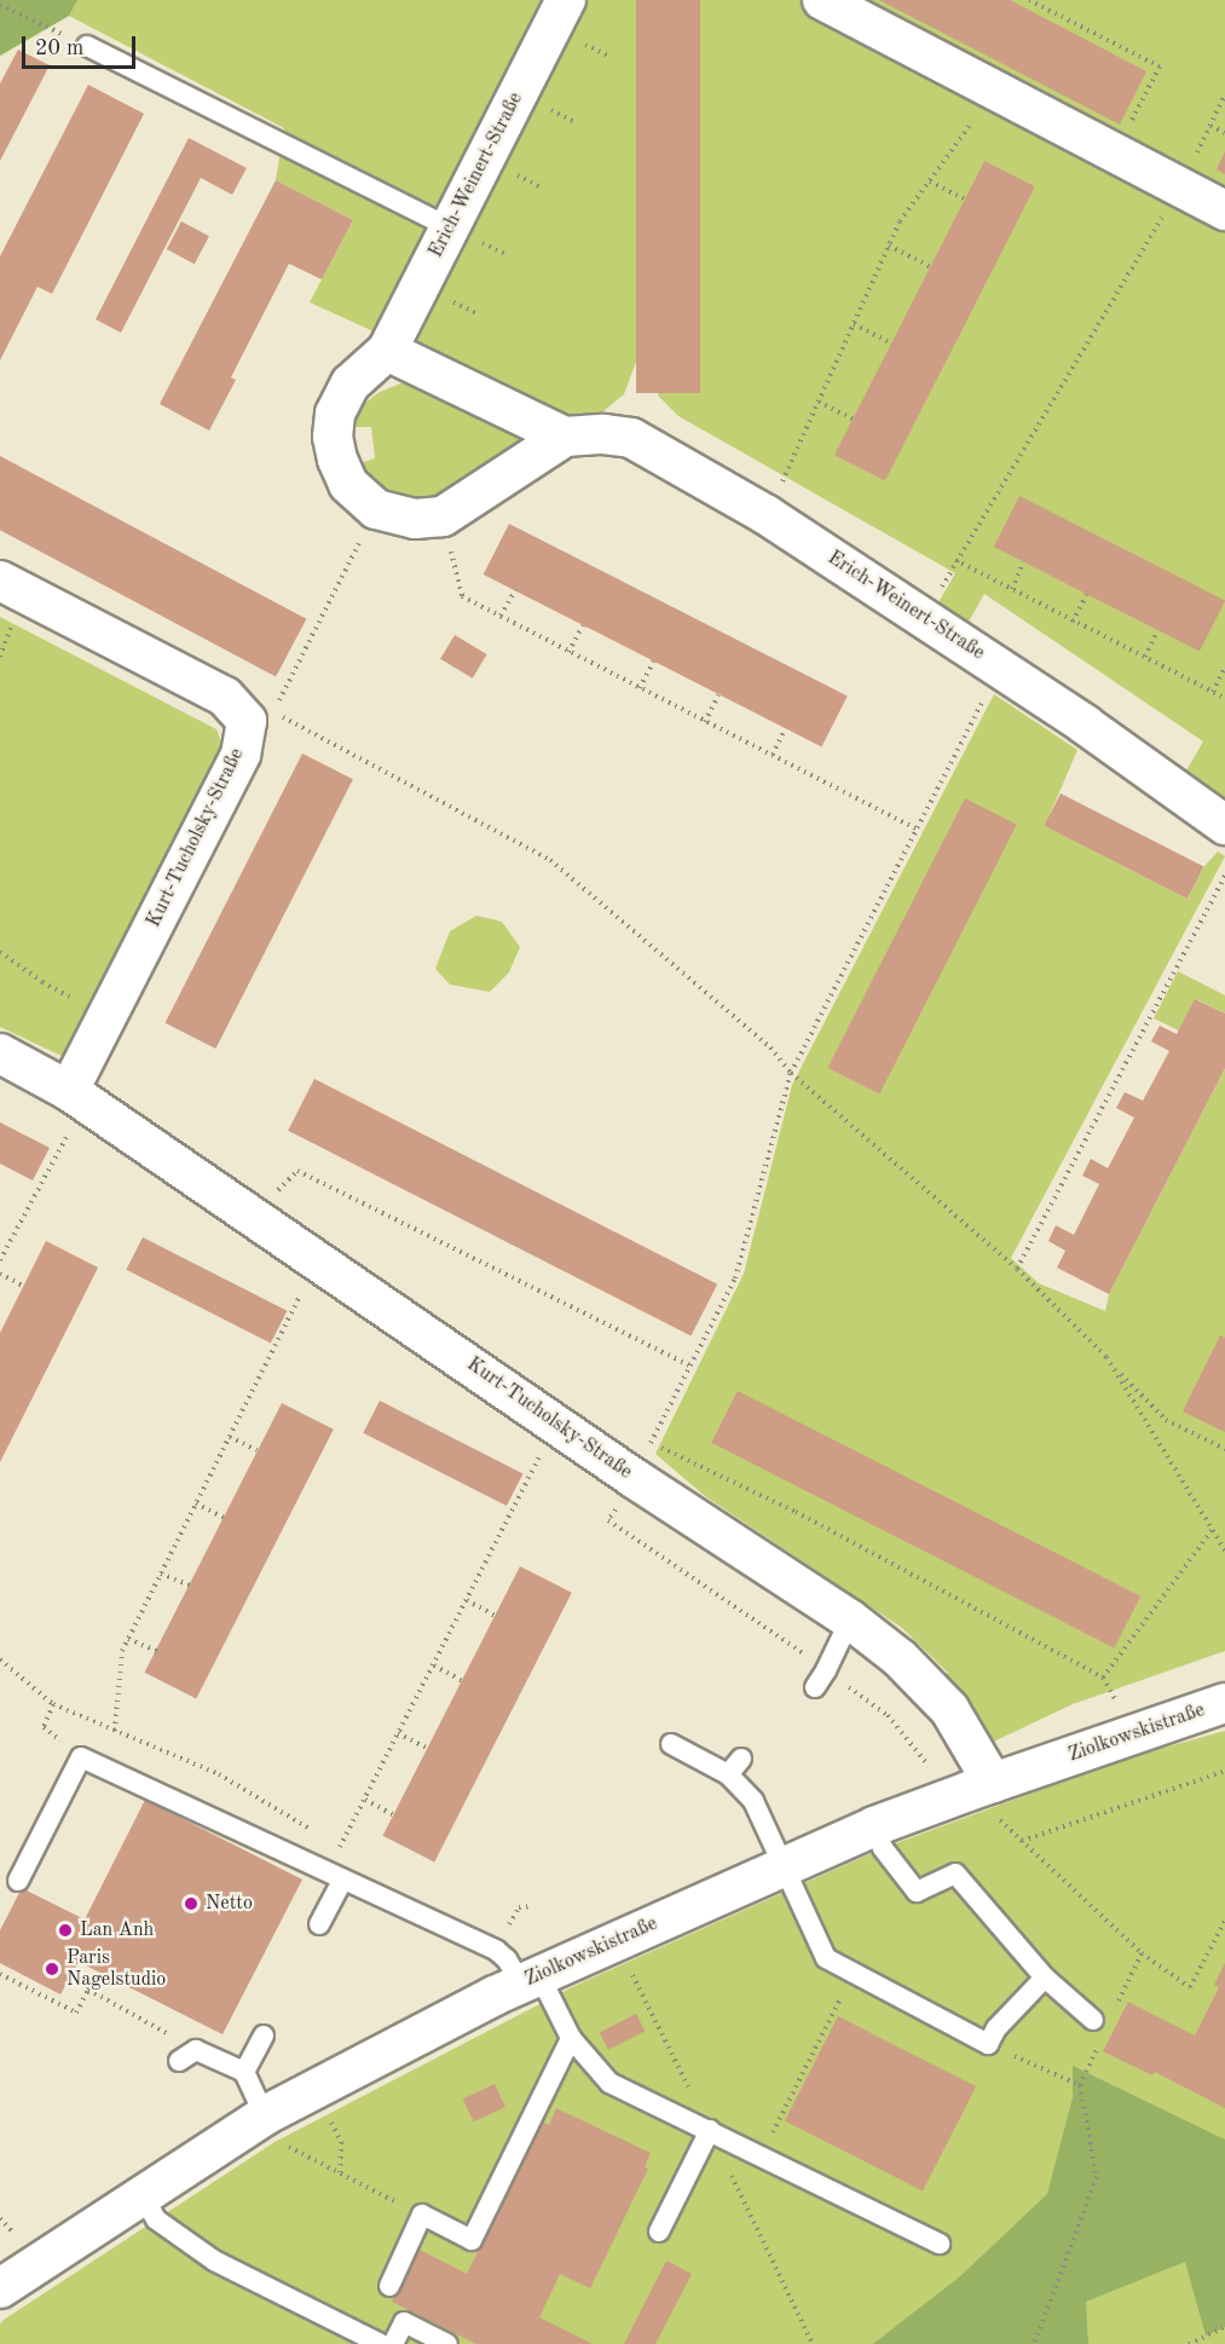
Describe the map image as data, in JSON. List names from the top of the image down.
{
  "streets": {
    "street": ["Erich-Weinert-Straße", "Kurt-Tucholsky-Straße", "Ziolkowskistraße"]
  },
  "crossings": [
    ["Kurt-Tucholsky-Straße", "Ziolkowskistraße"]
  ],
  "places": ["Netto", "Lan Anh", "Paris Nagelstudio"],
  "scale_bar": "20 m"
}
